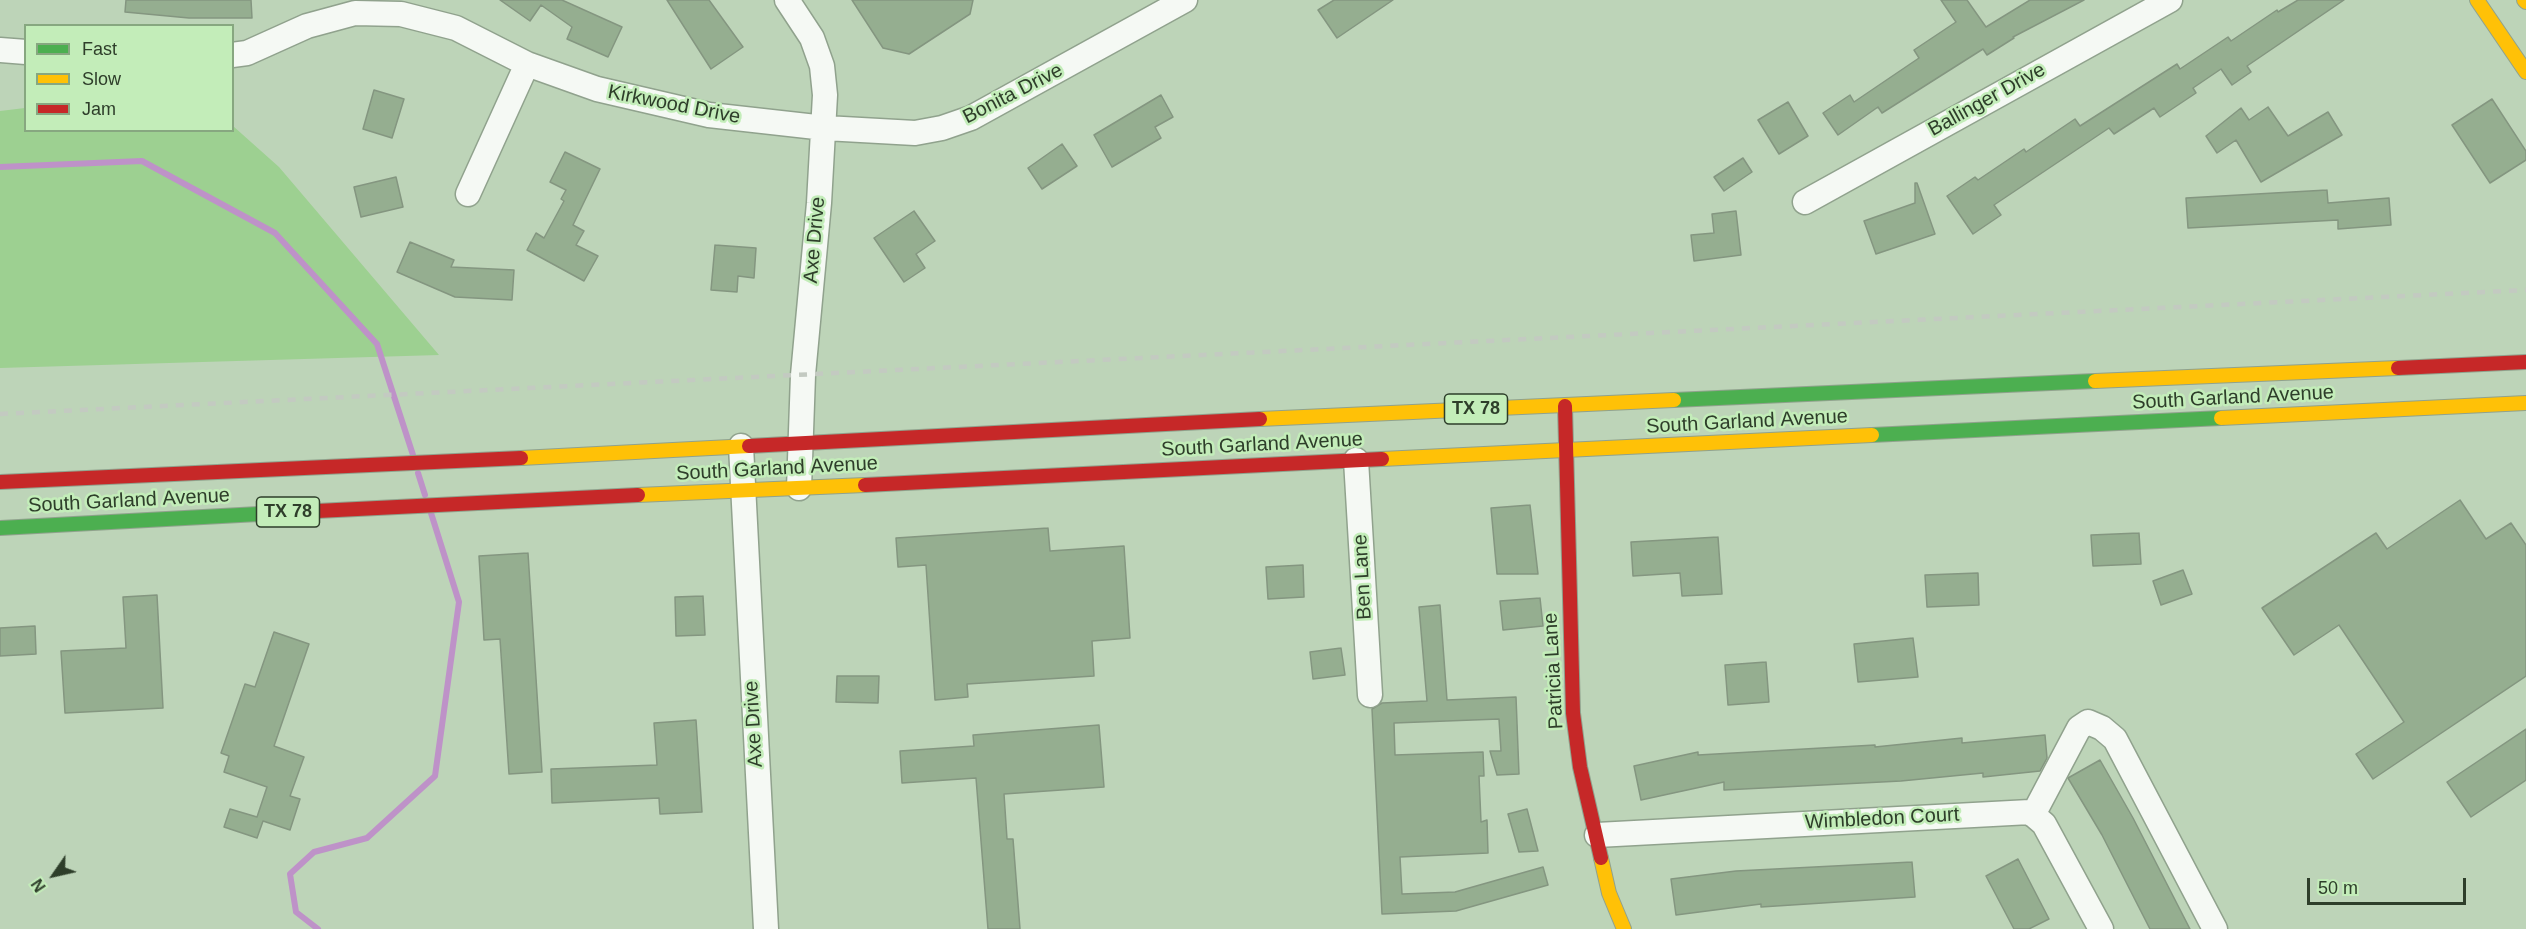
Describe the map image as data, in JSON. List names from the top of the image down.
{
  "streets": {
    "main road": ["South Garland Avenue", "TX 78", "Patricia Lane"],
    "street": [
      "Bonita Drive",
      "Ballinger Drive",
      "Kirkwood Drive",
      "Axe Drive",
      "Ben Lane",
      "Wimbledon Court"
    ]
  },
  "crossings": [
    ["Bonita Drive", "Kirkwood Drive"],
    ["Bonita Drive", "Axe Drive"],
    ["Kirkwood Drive", "Axe Drive"],
    ["Axe Drive", "South Garland Avenue"],
    ["South Garland Avenue", "Ben Lane"],
    ["South Garland Avenue", "Patricia Lane"],
    ["Patricia Lane", "Wimbledon Court"]
  ],
  "legend": ["Fast", "Slow", "Jam"],
  "scale_bar": "50 m",
  "north": "bottom left"
}
